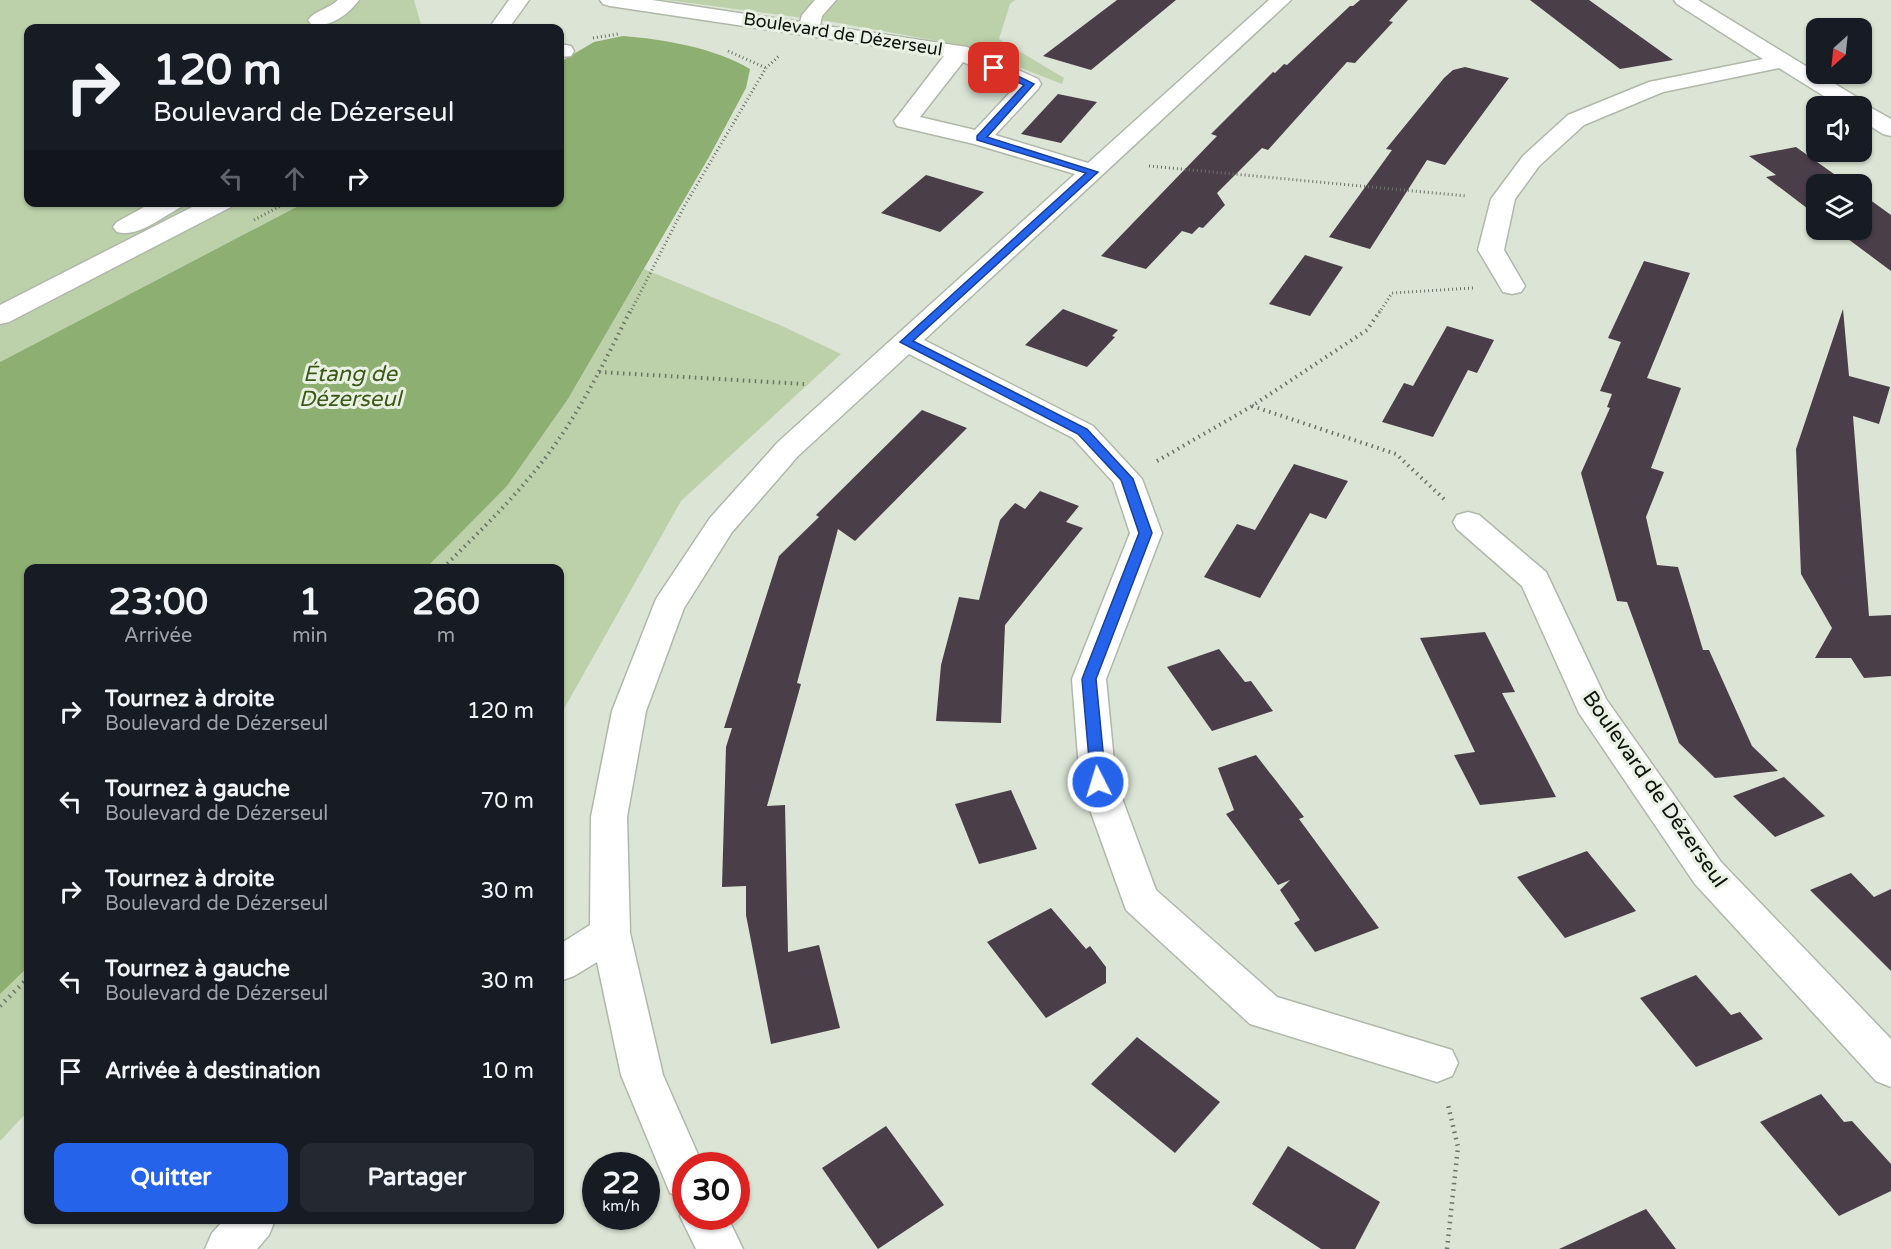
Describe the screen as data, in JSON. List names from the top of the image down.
{
  "streets": {
    "street": ["Boulevard de Dézerseul"]
  },
  "water": ["Étang de Dézerseul"],
  "north": "bottom left",
  "page": {
    "turn": ["120 m", "Boulevard de Dézerseul"],
    "eta": [
      "23:00",
      "Arrivée",
      "1",
      "min",
      "260",
      "m"
    ],
    "list": [
      {
        "name": "Tournez à droite",
        "note": "Boulevard de Dézerseul",
        "value": "120 m"
      },
      {
        "name": "Tournez à gauche",
        "note": "Boulevard de Dézerseul",
        "value": "70 m"
      },
      {
        "name": "Tournez à droite",
        "note": "Boulevard de Dézerseul",
        "value": "30 m"
      },
      {
        "name": "Tournez à gauche",
        "note": "Boulevard de Dézerseul",
        "value": "30 m"
      },
      {
        "name": "Arrivée à destination",
        "value": "10 m"
      }
    ],
    "buttons": ["Quitter", "Partager"],
    "speed": "22 km/h",
    "limit": "30"
  }
}
